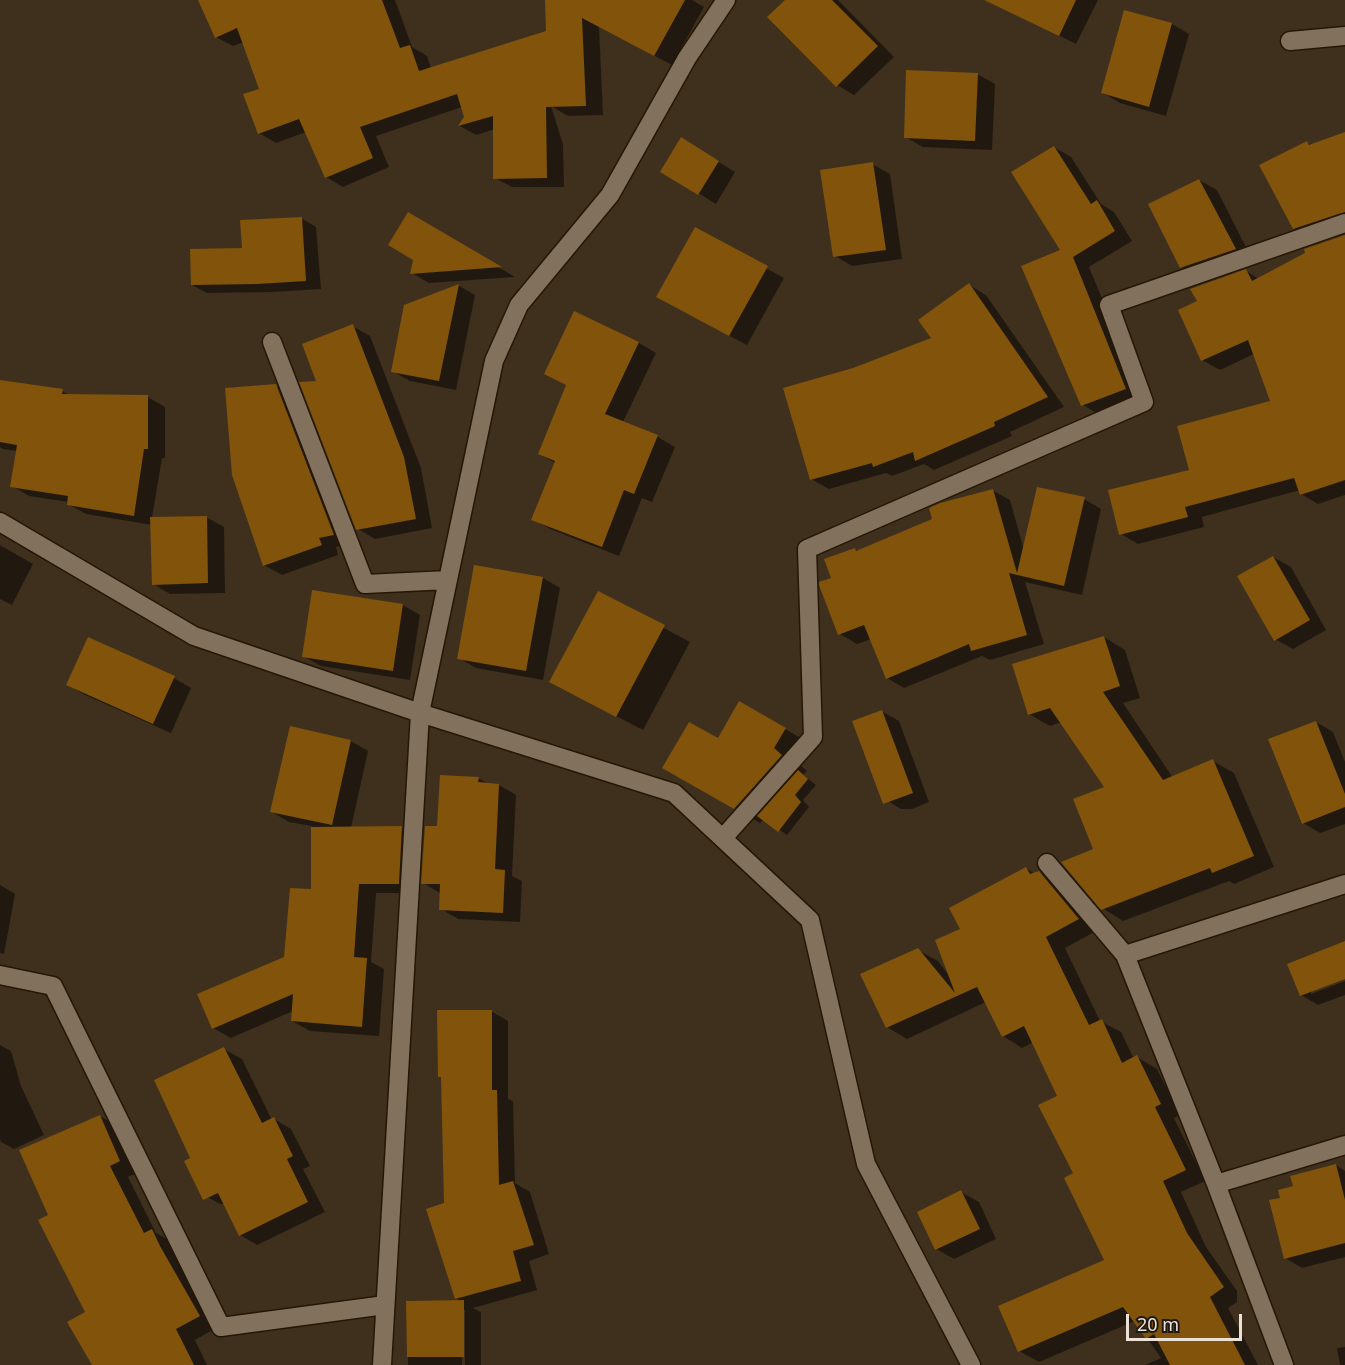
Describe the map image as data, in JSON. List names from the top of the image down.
{
  "scale_bar": "20 m"
}
